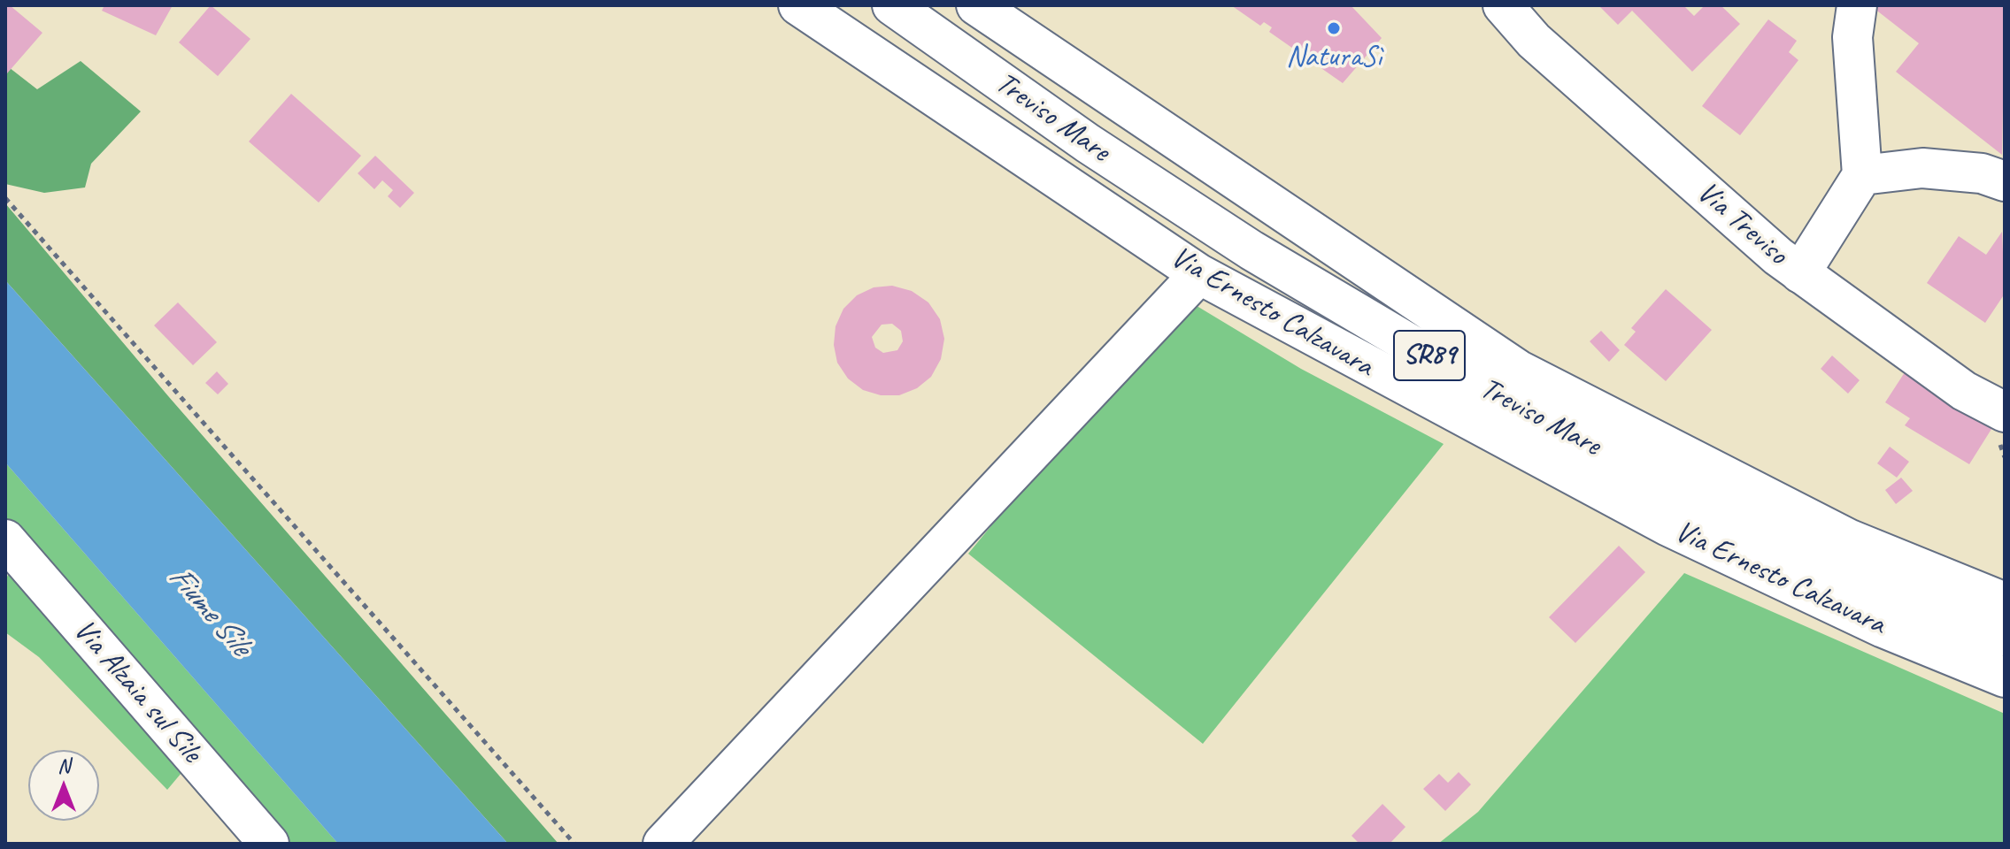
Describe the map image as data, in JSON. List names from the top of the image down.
{
  "streets": {
    "main road": [
      "Treviso Mare",
      "Via Treviso",
      "Via Ernesto Calzavara",
      "SR89",
      "Via Alzaia sul Sile"
    ]
  },
  "water": ["Fiume Sile"],
  "places": ["NaturaSì"],
  "north": "top"
}
